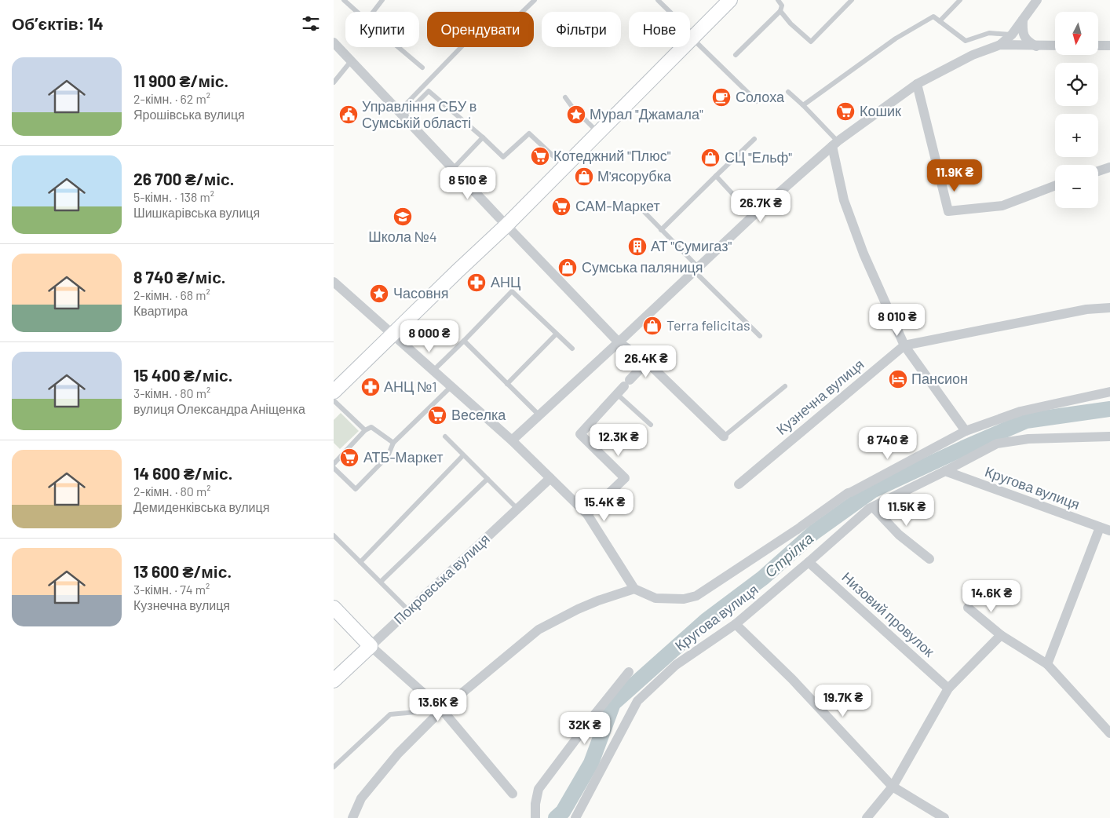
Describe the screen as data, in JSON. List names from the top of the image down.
{
  "streets": {
    "main road": ["Покровська вулиця"],
    "street": ["Кузнечна вулиця", "Кругова вулиця", "Низовий провулок"]
  },
  "crossings": [
    ["Кругова вулиця", "Низовий провулок"]
  ],
  "water": ["Стрілка"],
  "places": {
    "cafe": ["Солоха"],
    "supermarket": [
      "Кошик",
      "Котеджний \"Плюс\"",
      "САМ-Маркет",
      "Веселка",
      "АТБ-Маркет"
    ],
    "public building": ["Управління СБУ в Сумській області"],
    "place": ["Мурал \"Джамала\"", "Часовня"],
    "shop": [
      "СЦ \"Ельф\"",
      "М'ясорубка",
      "Сумська паляниця",
      "Terra felicitas"
    ],
    "school or university": ["Школа №4"],
    "building": ["АТ \"Сумигаз\""],
    "pharmacy": ["АНЦ", "АНЦ №1"],
    "hotel": ["Пансион"]
  },
  "north": "bottom",
  "page": {
    "heading": "Об’єктів: 14",
    "map_buttons": ["+", "−"],
    "chip": [
      "Купити",
      "Орендувати",
      "Фільтри",
      "Нове"
    ],
    "list": [
      {
        "name": "11 900 ₴/міс.",
        "note": "2-кімн. · 62 m² · Ярошівська вулиця"
      },
      {
        "name": "26 700 ₴/міс.",
        "note": "5-кімн. · 138 m² · Шишкарівська вулиця"
      },
      {
        "name": "8 740 ₴/міс.",
        "note": "2-кімн. · 68 m² · Квартира"
      },
      {
        "name": "15 400 ₴/міс.",
        "note": "3-кімн. · 80 m² · вулиця Олександра Аніщенка"
      },
      {
        "name": "14 600 ₴/міс.",
        "note": "2-кімн. · 80 m² · Демиденківська вулиця"
      },
      {
        "name": "13 600 ₴/міс.",
        "note": "3-кімн. · 74 m² · Кузнечна вулиця"
      }
    ],
    "price": [
      "11.9K ₴",
      "8 510 ₴",
      "26.7K ₴",
      "8 010 ₴",
      "8 000 ₴",
      "26.4K ₴",
      "12.3K ₴",
      "8 740 ₴",
      "15.4K ₴",
      "11.5K ₴",
      "14.6K ₴",
      "19.7K ₴",
      "13.6K ₴",
      "32K ₴"
    ]
  }
}
